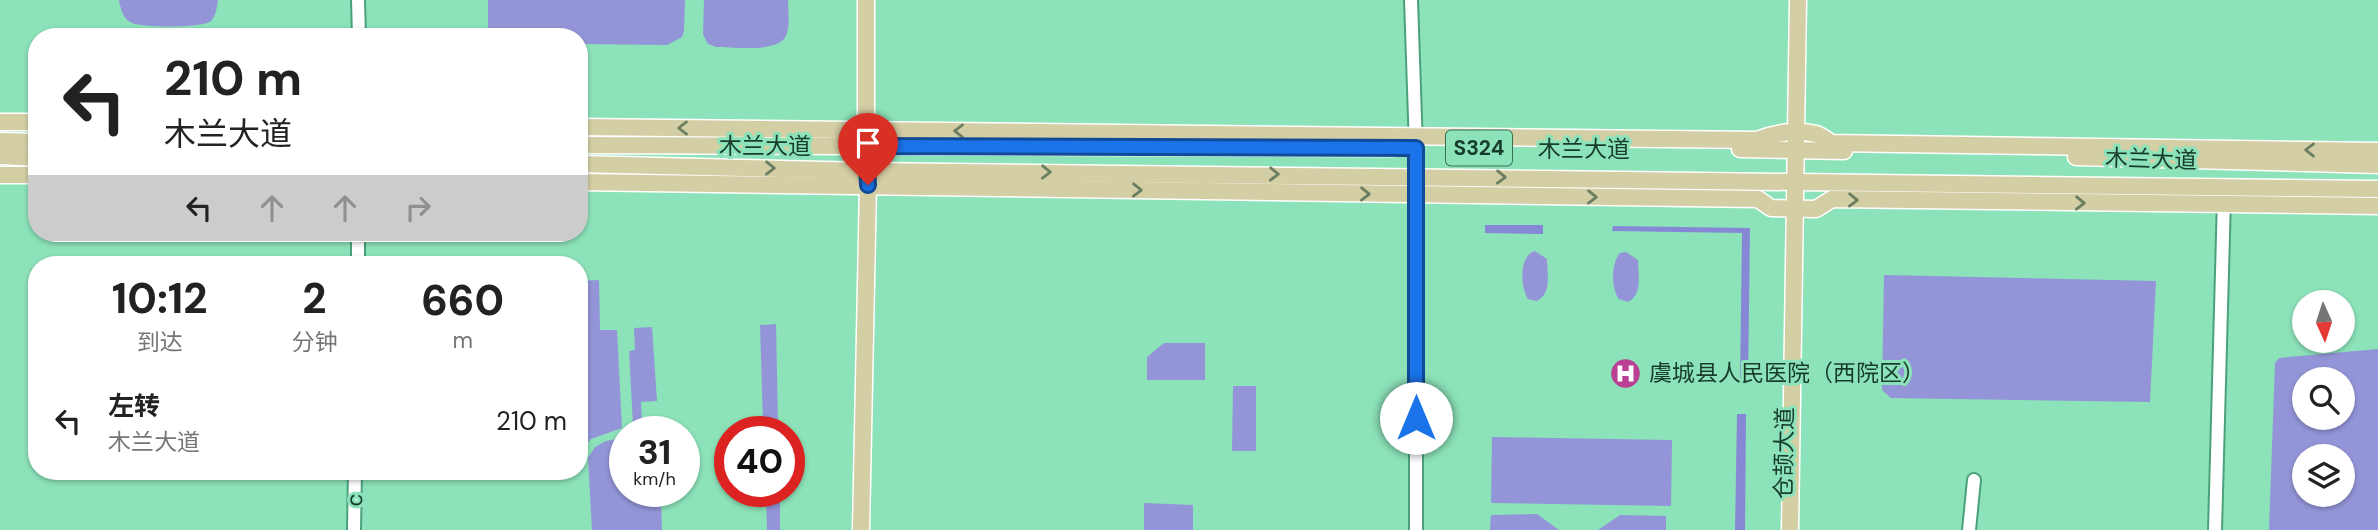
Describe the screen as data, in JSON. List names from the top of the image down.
{
  "streets": {
    "main road": ["木兰大道", "S324", "仓颉大道"],
    "street": ["c"]
  },
  "places": {
    "hospital": ["虞城县人民医院（西院区）"]
  },
  "north": "bottom",
  "page": {
    "turn": ["210 m", "木兰大道"],
    "eta": [
      "10:12",
      "到达",
      "2",
      "分钟",
      "660",
      "m"
    ],
    "list": [
      {
        "name": "左转",
        "note": "木兰大道",
        "value": "210 m"
      }
    ],
    "speed": "31 km/h",
    "limit": "40"
  }
}
